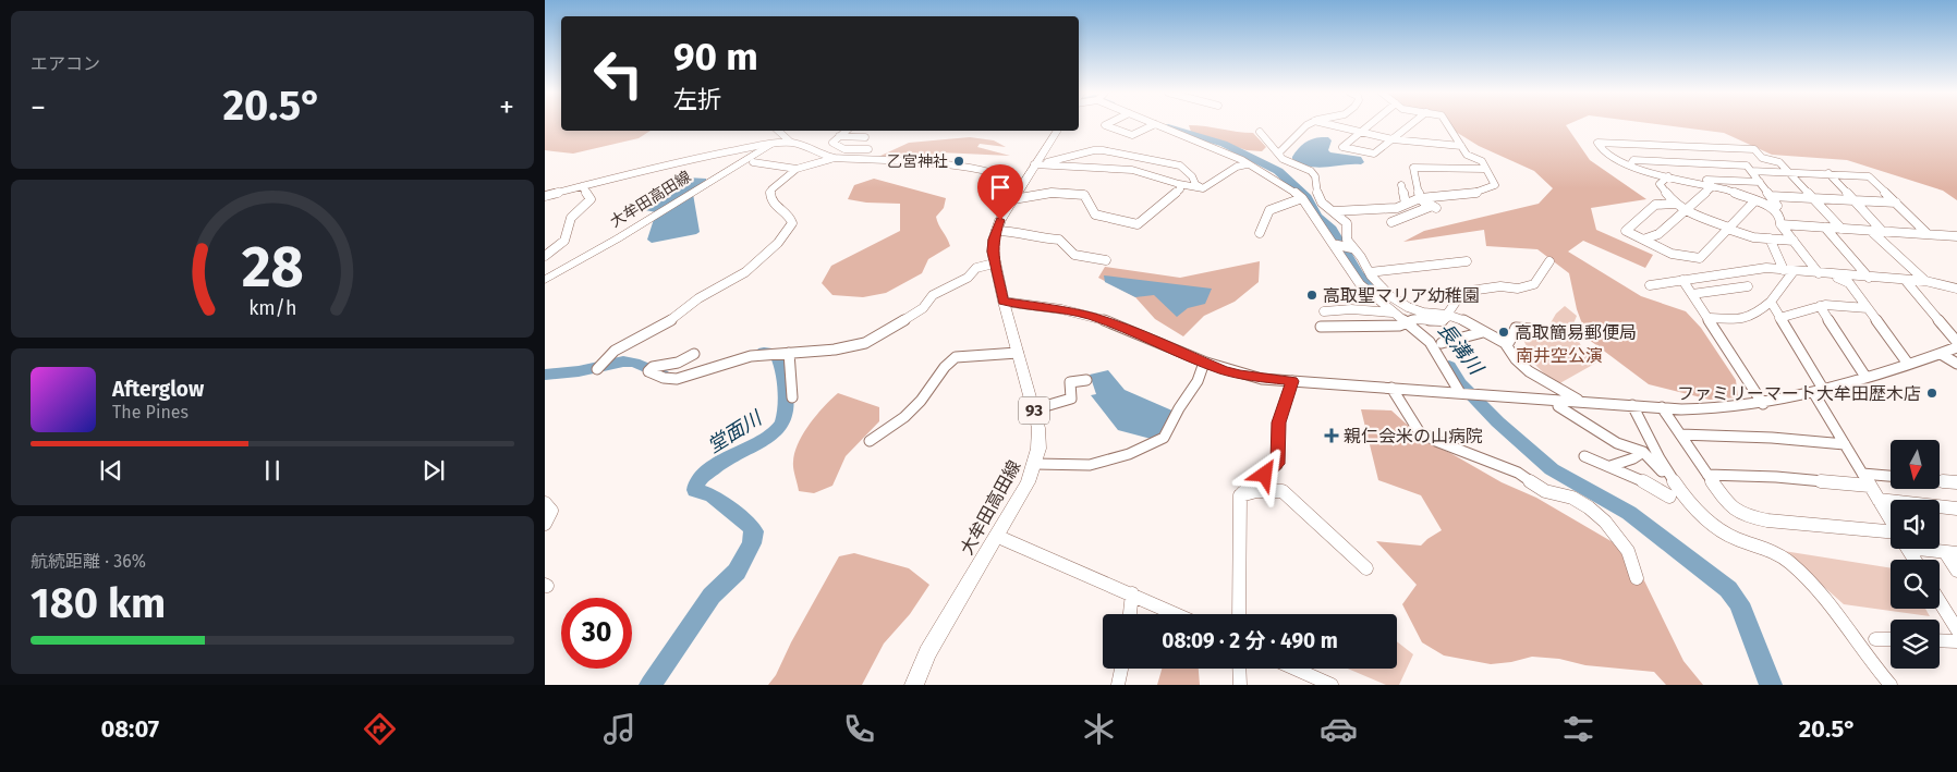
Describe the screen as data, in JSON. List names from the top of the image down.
{
  "streets": {
    "main road": ["大牟田高田線", "93"]
  },
  "water": ["長溝川", "堂面川"],
  "parks": ["南井空公演"],
  "places": {
    "other": [
      "乙宮神社",
      "高取聖マリア幼稚園",
      "高取簡易郵便局",
      "ファミリーマート大牟田歴木店"
    ],
    "health": ["親仁会米の山病院"]
  },
  "north": "bottom",
  "page": {
    "tile": [
      "エアコン",
      ["航続距離 · 36%", "180 km"]
    ],
    "turn": ["90 m", "左折"],
    "heat": ["−", "20.5°", "+"],
    "song": ["Afterglow", "The Pines"],
    "limit": "30",
    "trip": "08:09 · 2 分 · 490 m",
    "tabs": ["08:07", "20.5°"],
    "gauge": ["28", "km/h"]
  }
}
